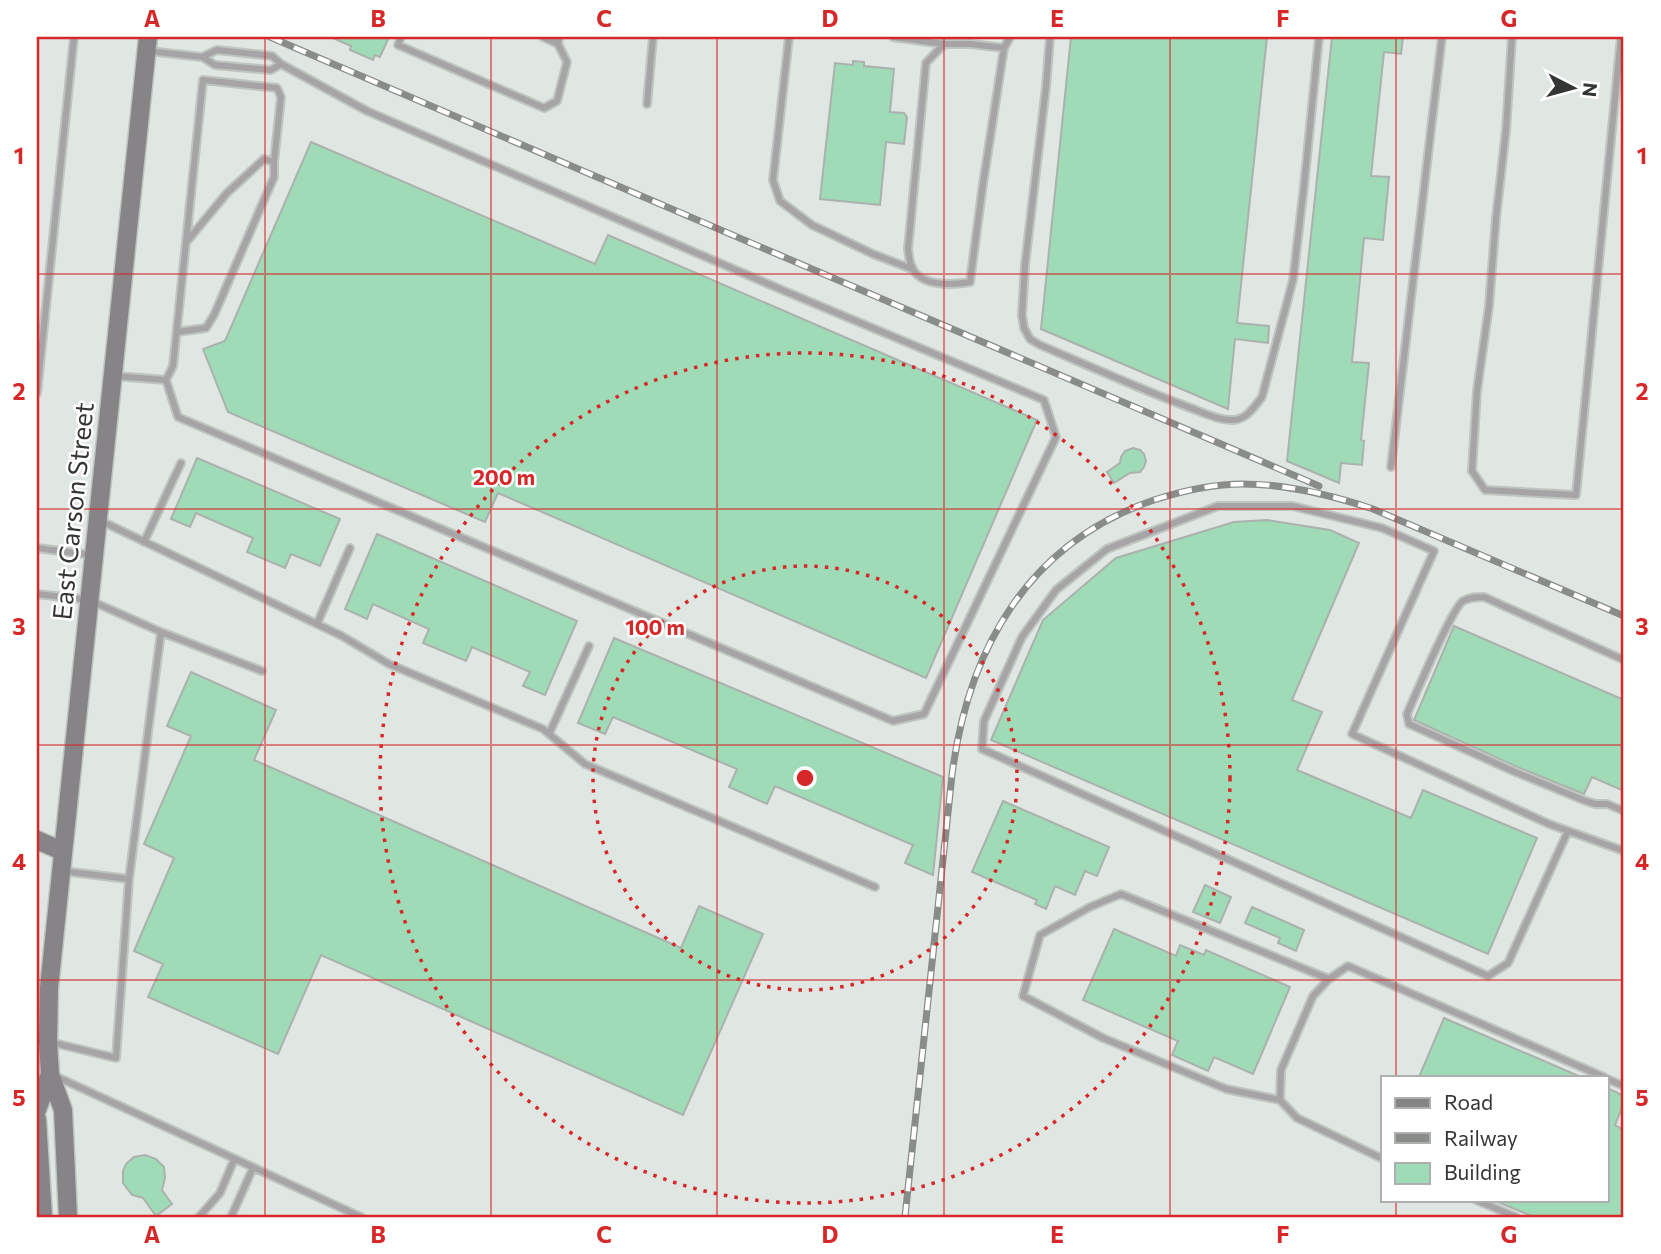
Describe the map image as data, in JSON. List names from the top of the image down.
{
  "streets": {
    "main road": ["East Carson Street"]
  },
  "legend": ["Road", "Railway", "Building"],
  "north": "right",
  "grid": {
    "columns": [
      "A",
      "B",
      "C",
      "D",
      "E",
      "F",
      "G"
    ],
    "rows": [
      "1",
      "2",
      "3",
      "4",
      "5"
    ]
  },
  "rings": ["200 m", "100 m"]
}
